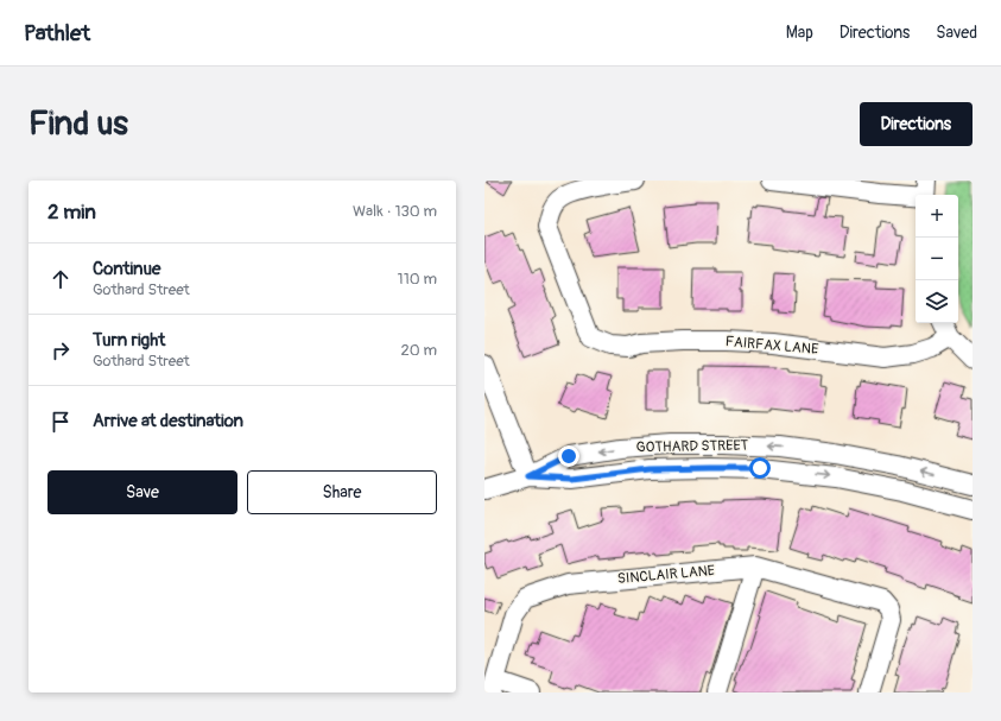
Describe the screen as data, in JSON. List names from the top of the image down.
{
  "streets": {
    "street": ["FAIRFAX LANE", "GOTHARD STREET", "SINCLAIR LANE"]
  },
  "page": {
    "header": "Pathlet",
    "nav": ["Map", "Directions", "Saved"],
    "buttons": [
      "Directions",
      ["Save", "Share"]
    ],
    "title": "Find us",
    "heading": ["2 min", "Walk · 130 m"],
    "map_buttons": ["+", "−"],
    "list": [
      ["Continue", "Gothard Street", "110 m"],
      ["Turn right", "Gothard Street", "20 m"],
      "Arrive at destination"
    ]
  }
}
